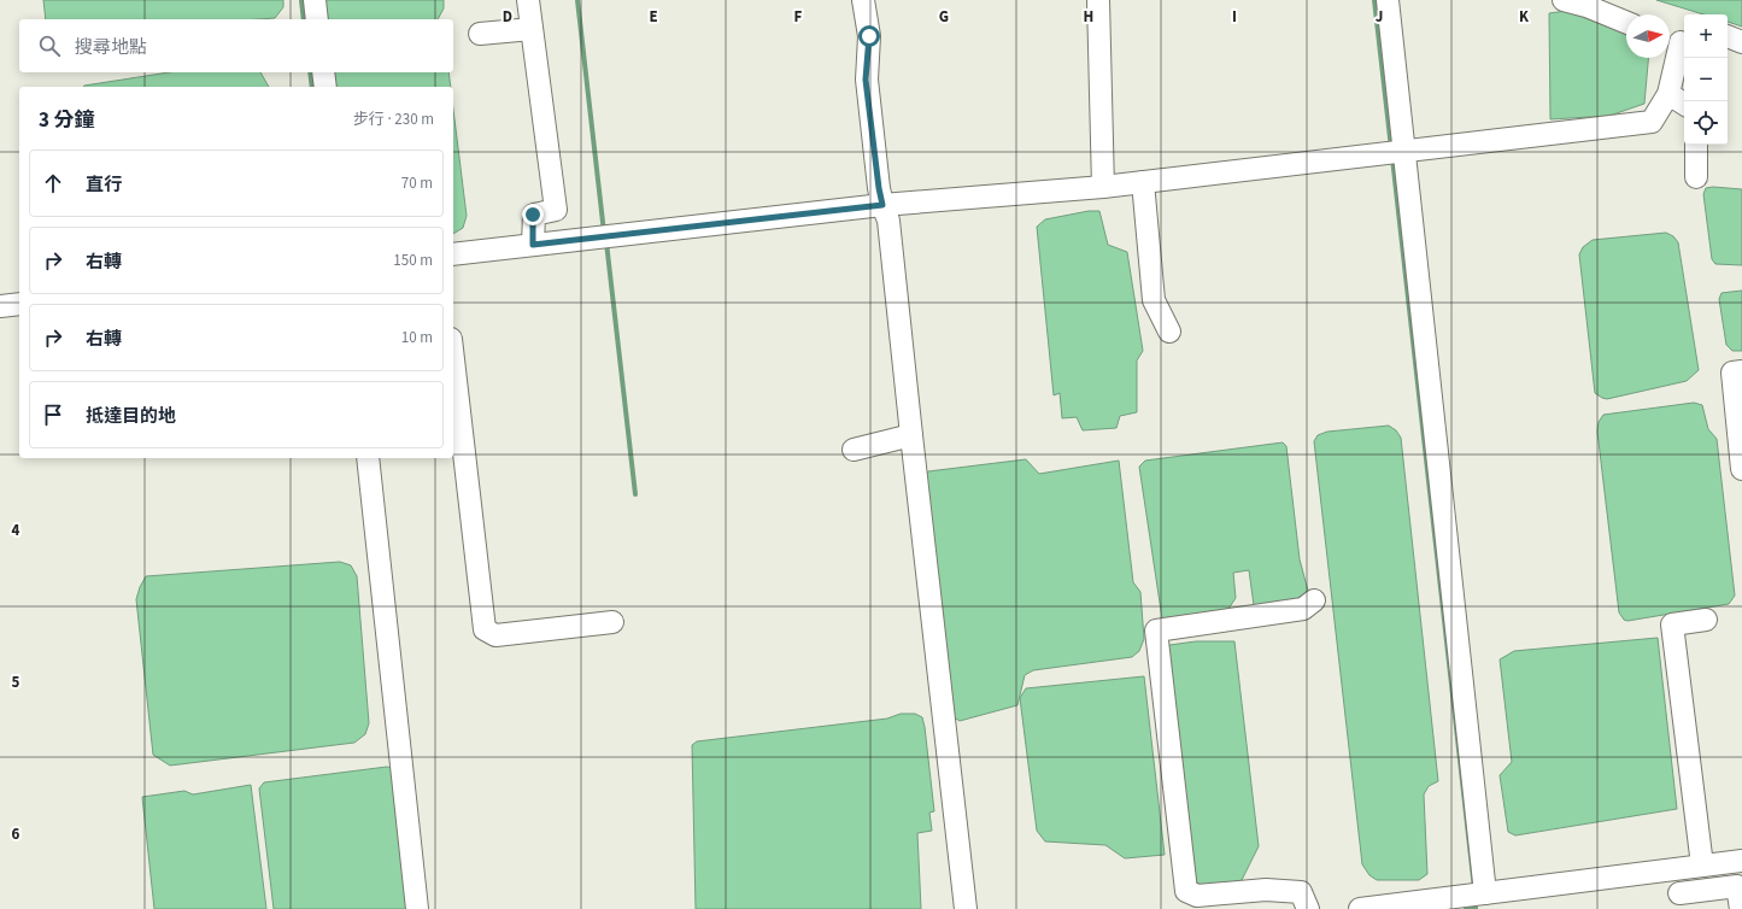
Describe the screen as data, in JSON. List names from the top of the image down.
{
  "north": "right",
  "page": {
    "map_buttons": ["+", "−"],
    "search": "搜尋地點",
    "heading": ["3 分鐘", "步行 · 230 m"],
    "list": [
      ["直行", "70 m"],
      ["右轉", "150 m"],
      ["右轉", "10 m"],
      "抵達目的地"
    ]
  },
  "grid": {
    "columns": [
      "D",
      "E",
      "F",
      "G",
      "H",
      "I",
      "J",
      "K"
    ],
    "rows": ["4", "5", "6"]
  }
}
